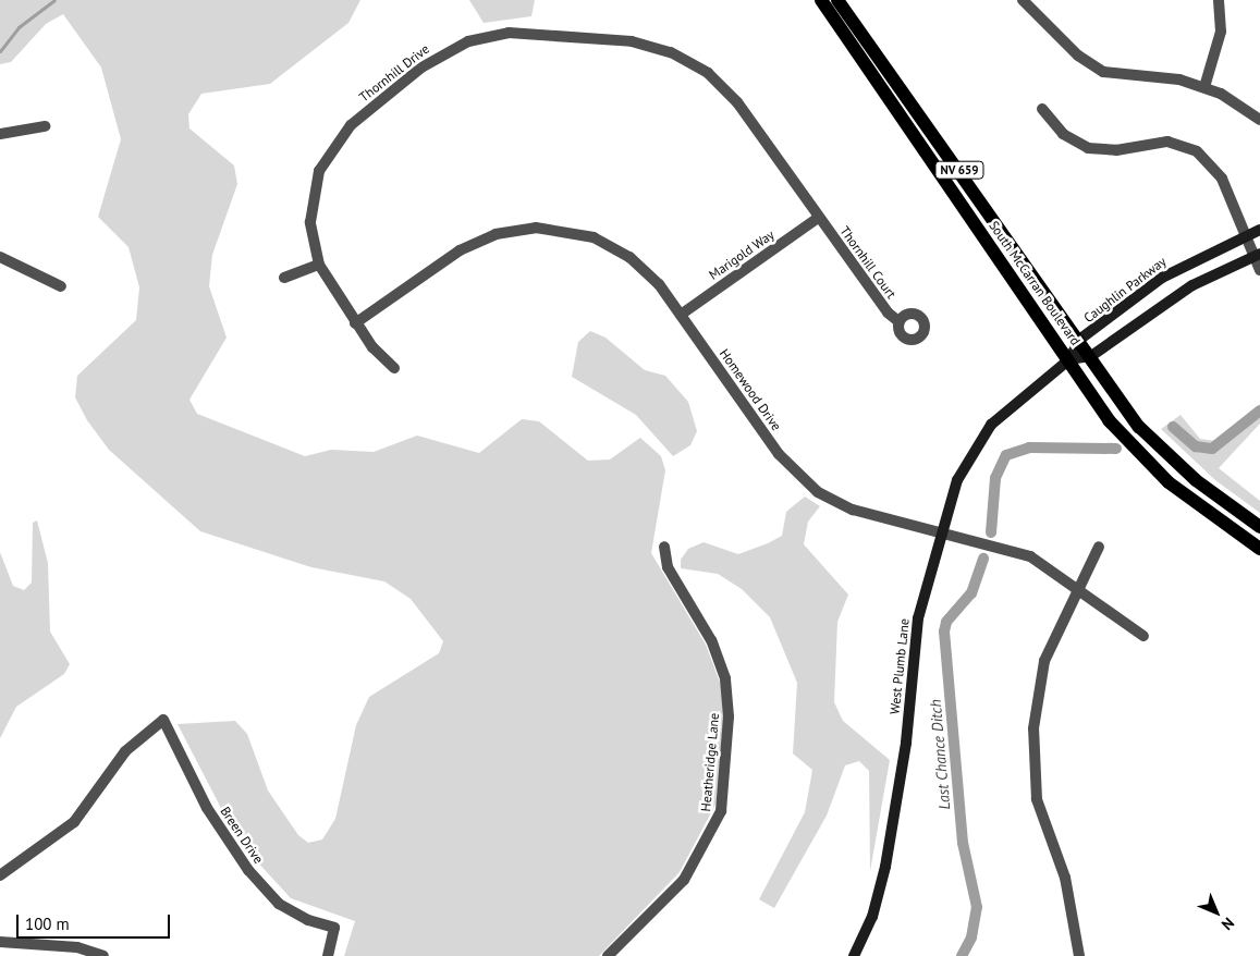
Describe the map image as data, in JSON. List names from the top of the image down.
{
  "streets": {
    "main road": [
      "NV 659",
      "South McCarran Boulevard",
      "Caughlin Parkway",
      "West Plumb Lane"
    ],
    "street": [
      "Thornhill Drive",
      "Marigold Way",
      "Thornhill Court",
      "Homewood Drive",
      "Heatheridge Lane",
      "Breen Drive"
    ]
  },
  "crossings": [
    ["Thornhill Drive", "Marigold Way"],
    ["Thornhill Drive", "Thornhill Court"],
    ["Thornhill Drive", "Homewood Drive"],
    ["Marigold Way", "Thornhill Court"],
    ["Marigold Way", "Homewood Drive"],
    ["South McCarran Boulevard", "Caughlin Parkway"],
    ["South McCarran Boulevard", "West Plumb Lane"],
    ["Caughlin Parkway", "West Plumb Lane"],
    ["Homewood Drive", "West Plumb Lane"]
  ],
  "water": ["Last Chance Ditch"],
  "scale_bar": "100 m",
  "north": "bottom right"
}
